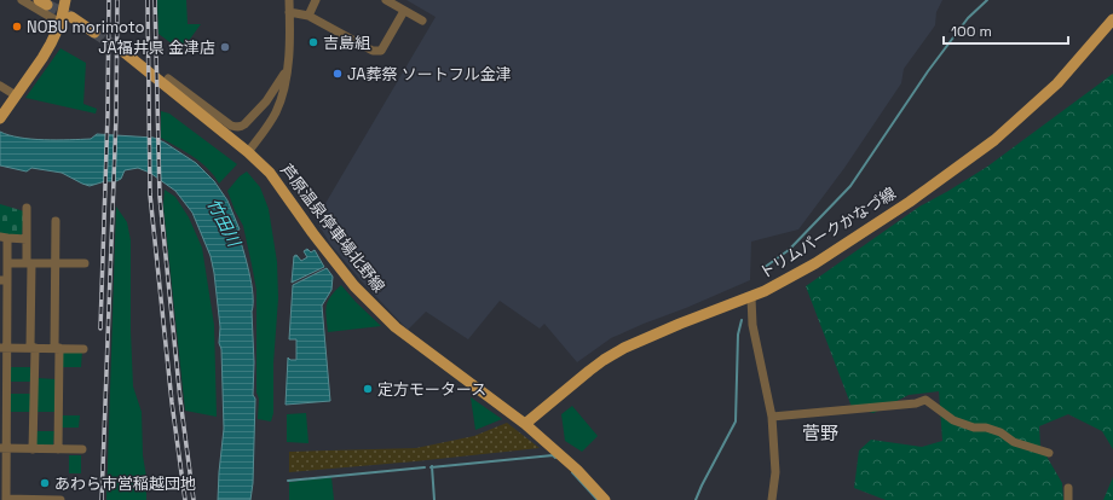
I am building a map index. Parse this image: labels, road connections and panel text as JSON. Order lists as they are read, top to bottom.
{
  "streets": {
    "main road": ["芦原温泉停車場北野線", "トリムパークかなづ線"]
  },
  "crossings": [
    ["芦原温泉停車場北野線", "トリムパークかなづ線"]
  ],
  "districts": ["菅野"],
  "water": ["竹田川"],
  "places": [
    "NOBU morimoto",
    "吉島組",
    "JA福井県 金津店",
    "JA葬祭 ソートフル金津",
    "定方モータース",
    "あわら市営稲越団地"
  ],
  "scale_bar": "100 m"
}
